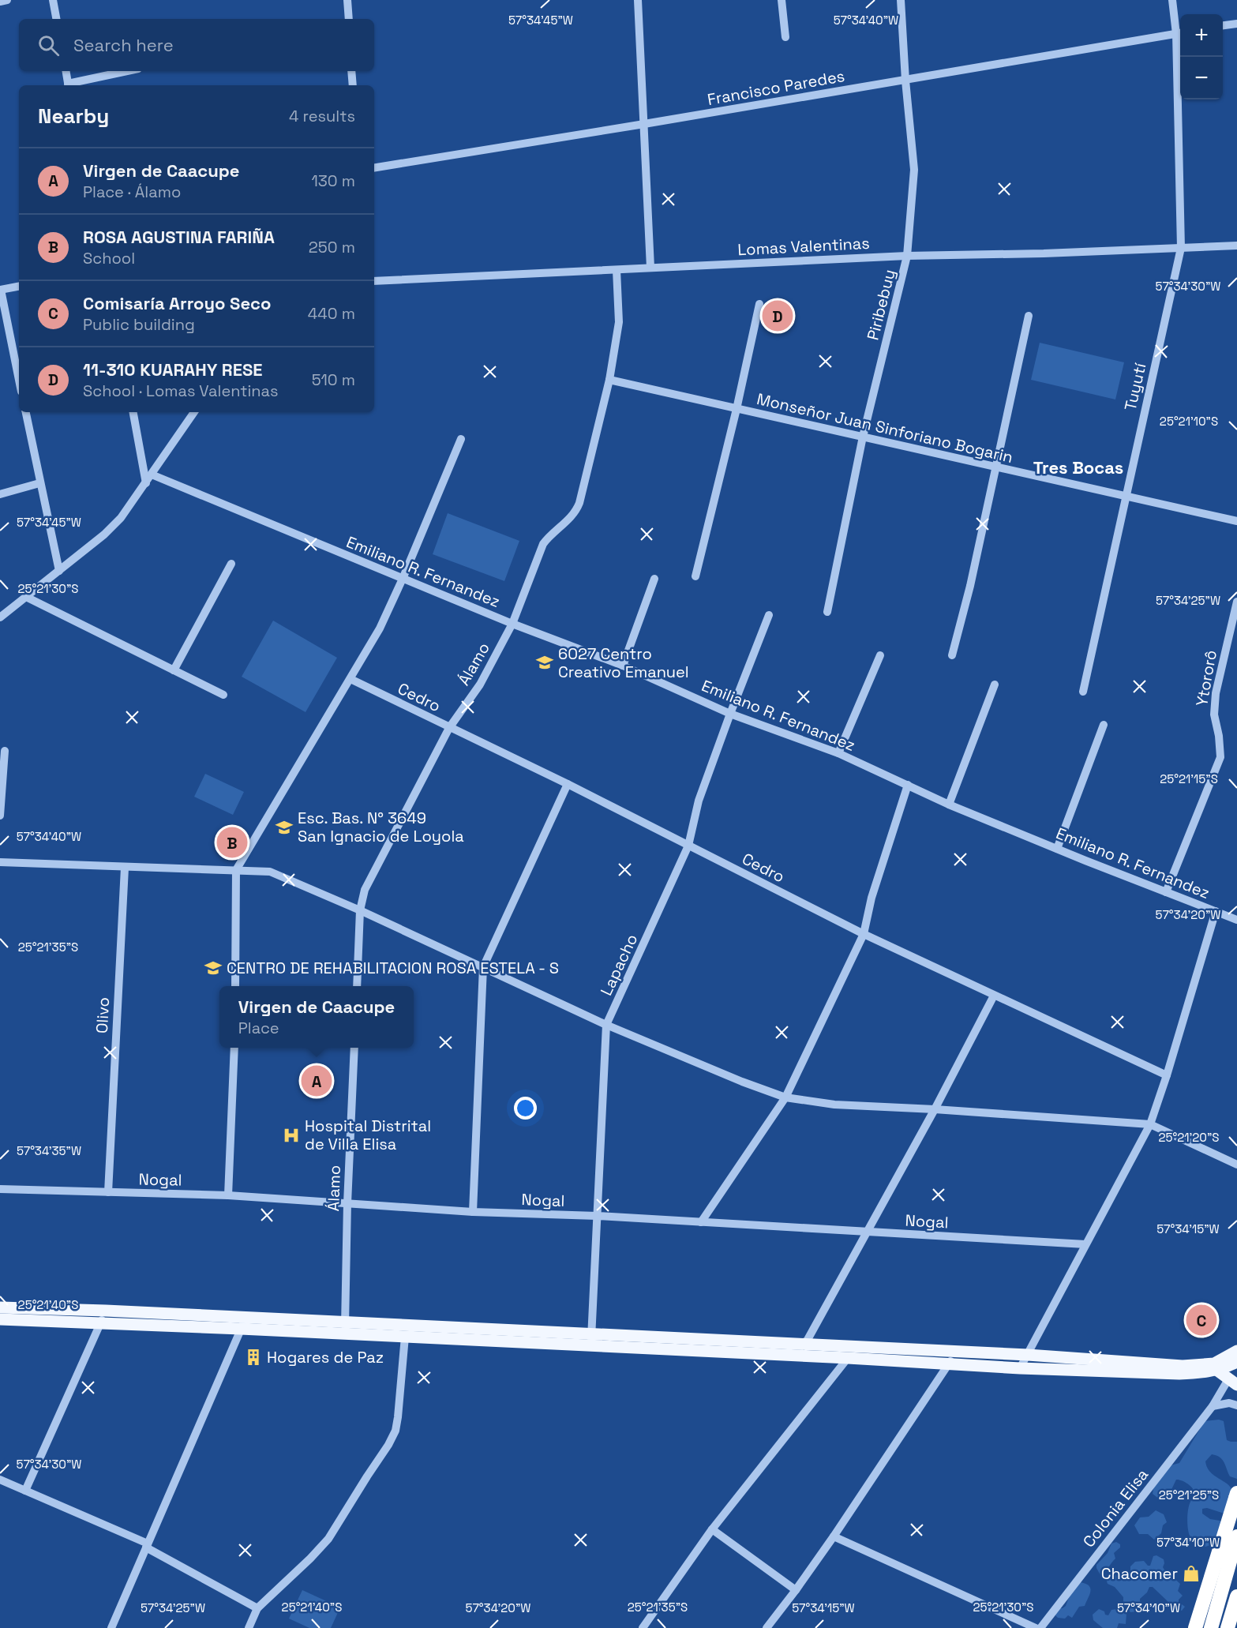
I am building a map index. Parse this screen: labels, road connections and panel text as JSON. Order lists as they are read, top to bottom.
{
  "streets": {
    "street": [
      "Francisco Paredes",
      "Lomas Valentinas",
      "Piribebuy",
      "Tuyutí",
      "Monseñor Juan Sinforiano Bogarin",
      "Emiliano R. Fernandez",
      "Álamo",
      "Ytororô",
      "Cedro",
      "Lapacho",
      "Olivo",
      "Nogal",
      "Colonia Elisa"
    ]
  },
  "crossings": [
    ["Francisco Paredes", "Piribebuy"],
    ["Francisco Paredes", "Tuyutí"],
    ["Lomas Valentinas", "Piribebuy"],
    ["Lomas Valentinas", "Tuyutí"],
    ["Lomas Valentinas", "Álamo"],
    ["Piribebuy", "Monseñor Juan Sinforiano Bogarin"],
    ["Tuyutí", "Monseñor Juan Sinforiano Bogarin"],
    ["Monseñor Juan Sinforiano Bogarin", "Álamo"],
    ["Emiliano R. Fernandez", "Álamo"],
    ["Emiliano R. Fernandez", "Ytororô"],
    ["Emiliano R. Fernandez", "Lapacho"],
    ["Álamo", "Cedro"],
    ["Álamo", "Nogal"],
    ["Cedro", "Lapacho"],
    ["Lapacho", "Nogal"],
    ["Olivo", "Nogal"]
  ],
  "districts": ["Tres Bocas"],
  "places": {
    "school or university": ["6027 Centro Creativo Emanuel", "Esc. Bas. N° 3649 San Ignacio de Loyola", "CENTRO DE REHABILITACION ROSA ESTELA - S"],
    "hospital": ["Hospital Distrital de Villa Elisa"],
    "building": ["Hogares de Paz"],
    "shop": ["Chacomer"]
  },
  "page": {
    "map_buttons": ["+", "−"],
    "search": "Search here",
    "heading": ["Nearby", "4 results"],
    "list": [
      {
        "mark": "A",
        "name": "Virgen de Caacupe",
        "note": "Place · Álamo",
        "value": "130 m"
      },
      {
        "mark": "B",
        "name": "ROSA AGUSTINA FARIÑA",
        "note": "School",
        "value": "250 m"
      },
      {
        "mark": "C",
        "name": "Comisaría Arroyo Seco",
        "note": "Public building",
        "value": "440 m"
      },
      {
        "mark": "D",
        "name": "11-310 KUARAHY RESE",
        "note": "School · Lomas Valentinas",
        "value": "510 m"
      }
    ],
    "pins": [
      "D",
      "B",
      "A",
      "C"
    ],
    "popup": ["Virgen de Caacupe", "Place"]
  },
  "coordinates": [
    "57°34'45\"W",
    "57°34'40\"W",
    "57°34'30\"W",
    "25°21'10\"S",
    "25°21'30\"S",
    "57°34'25\"W",
    "25°21'15\"S",
    "57°34'20\"W",
    "25°21'35\"S",
    "25°21'20\"S",
    "57°34'35\"W",
    "57°34'15\"W",
    "25°21'40\"S",
    "25°21'25\"S",
    "57°34'10\"W"
  ]
}
